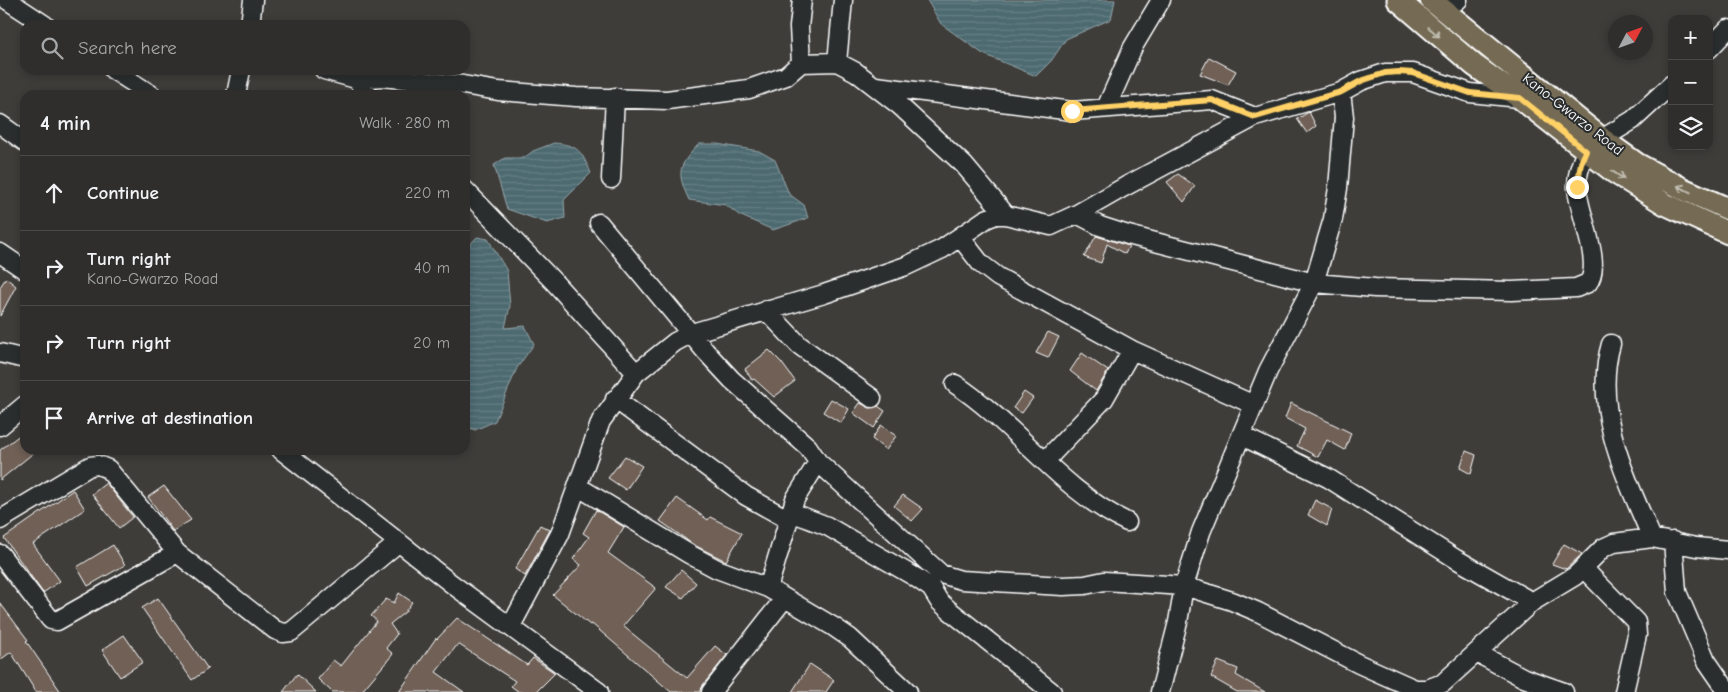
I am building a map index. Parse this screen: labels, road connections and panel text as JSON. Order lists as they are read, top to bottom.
{
  "streets": {
    "main road": ["Kano-Gwarzo Road"]
  },
  "north": "top right",
  "page": {
    "map_buttons": ["+", "−"],
    "search": "Search here",
    "heading": ["4 min", "Walk · 280 m"],
    "list": [
      ["Continue", "220 m"],
      ["Turn right", "Kano-Gwarzo Road", "40 m"],
      ["Turn right", "20 m"],
      "Arrive at destination"
    ]
  }
}
